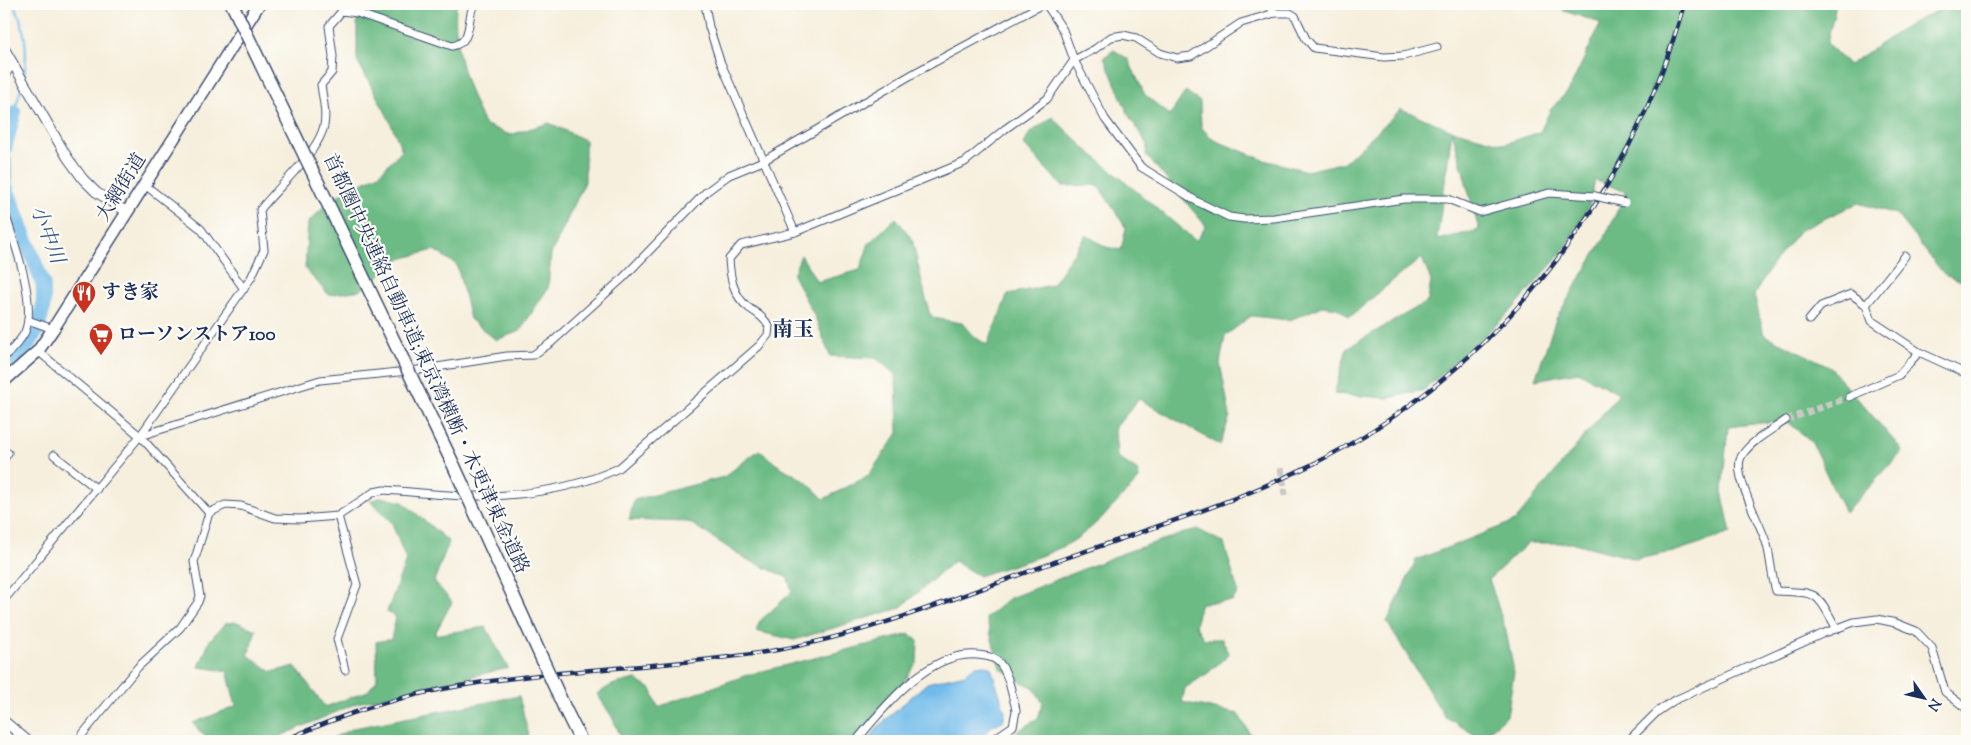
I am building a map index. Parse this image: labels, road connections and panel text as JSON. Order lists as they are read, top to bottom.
{
  "streets": {
    "highway": ["首都圏中央連絡自動車道;東京湾横断・木更津東金道路"],
    "main road": ["大網街道"]
  },
  "districts": ["南玉"],
  "water": ["小中川"],
  "places": {
    "restaurant": ["すき家"],
    "supermarket": ["ローソンストア100"]
  },
  "north": "bottom right"
}
